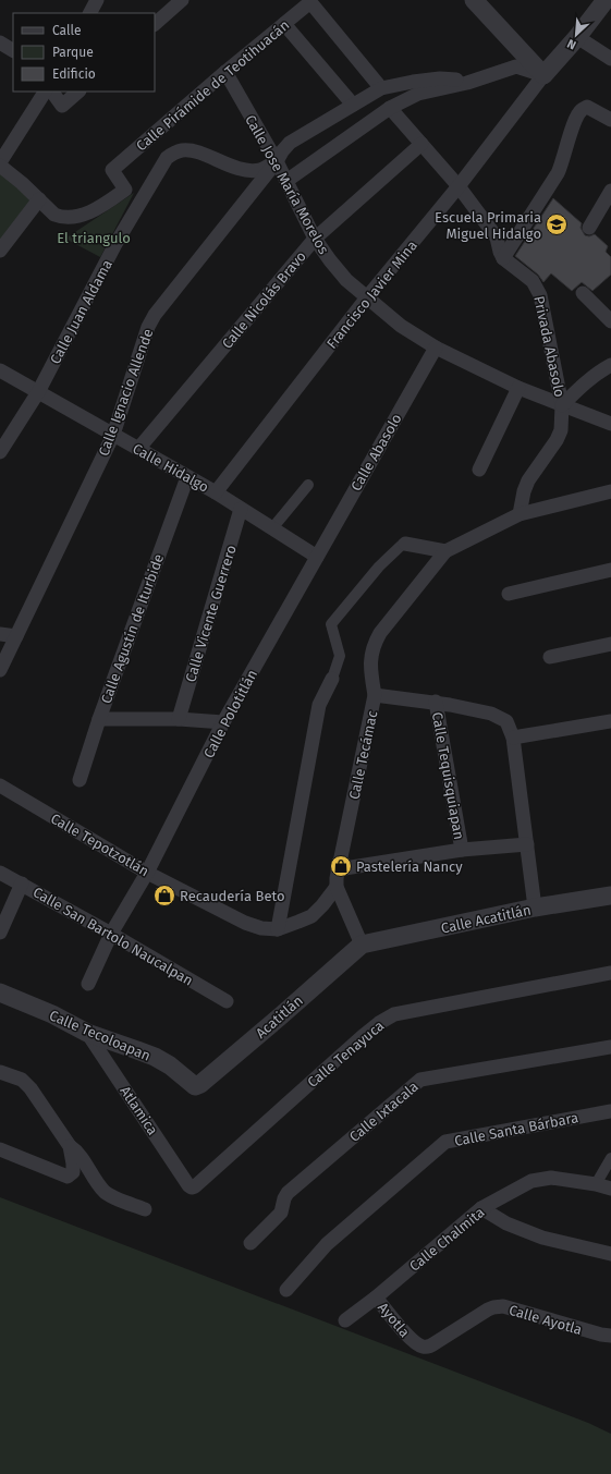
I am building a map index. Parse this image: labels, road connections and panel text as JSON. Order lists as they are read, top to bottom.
{
  "streets": {
    "street": [
      "Calle Pirámide de Teotihuacán",
      "Calle Jose María Morelos",
      "Francisco Javier Mina",
      "Calle Nicolás Bravo",
      "Calle Juan Aldama",
      "Privada Abasolo",
      "Calle Ignacio Allende",
      "Calle Abasolo",
      "Calle Hidalgo",
      "Calle Vicente Guerrero",
      "Calle Agustín de Iturbide",
      "Calle Polotitlán",
      "Calle Tecámac",
      "Calle Tequisquiapan",
      "Calle Tepotzotlán",
      "Calle Acatitlán",
      "Calle San Bartolo Naucalpan",
      "Acatitlán",
      "Calle Tecoloapan",
      "Calle Tenayuca",
      "Atlamica",
      "Calle Ixtacala",
      "Calle Santa Bárbara",
      "Calle Chalmita",
      "Ayotla",
      "Calle Ayotla"
    ]
  },
  "crossings": [
    ["Calle Pirámide de Teotihuacán", "Calle Jose María Morelos"],
    ["Calle Jose María Morelos", "Francisco Javier Mina"],
    ["Calle Jose María Morelos", "Calle Nicolás Bravo"],
    ["Calle Jose María Morelos", "Calle Juan Aldama"],
    ["Calle Jose María Morelos", "Privada Abasolo"],
    ["Calle Jose María Morelos", "Calle Ignacio Allende"],
    ["Calle Jose María Morelos", "Calle Abasolo"],
    ["Francisco Javier Mina", "Calle Hidalgo"],
    ["Calle Nicolás Bravo", "Calle Hidalgo"],
    ["Calle Juan Aldama", "Calle Ignacio Allende"],
    ["Calle Juan Aldama", "Calle Hidalgo"],
    ["Calle Ignacio Allende", "Calle Hidalgo"],
    ["Calle Abasolo", "Calle Hidalgo"],
    ["Calle Abasolo", "Calle Polotitlán"],
    ["Calle Hidalgo", "Calle Vicente Guerrero"],
    ["Calle Hidalgo", "Calle Agustín de Iturbide"],
    ["Calle Hidalgo", "Calle Polotitlán"],
    ["Calle Polotitlán", "Calle Tepotzotlán"],
    ["Calle Polotitlán", "Calle San Bartolo Naucalpan"],
    ["Calle Tecámac", "Calle Tequisquiapan"],
    ["Calle Tecámac", "Calle Tepotzotlán"],
    ["Calle Tecámac", "Calle Acatitlán"],
    ["Calle Acatitlán", "Acatitlán"],
    ["Acatitlán", "Calle Tecoloapan"],
    ["Calle Tecoloapan", "Atlamica"],
    ["Calle Tenayuca", "Atlamica"],
    ["Calle Chalmita", "Ayotla"],
    ["Ayotla", "Calle Ayotla"]
  ],
  "parks": ["El triangulo"],
  "places": {
    "school or university": ["Escuela Primaria Miguel Hidalgo"],
    "shop": ["Pastelería Nancy", "Recaudería Beto"]
  },
  "legend": ["Calle", "Parque", "Edificio"],
  "north": "bottom left"
}
